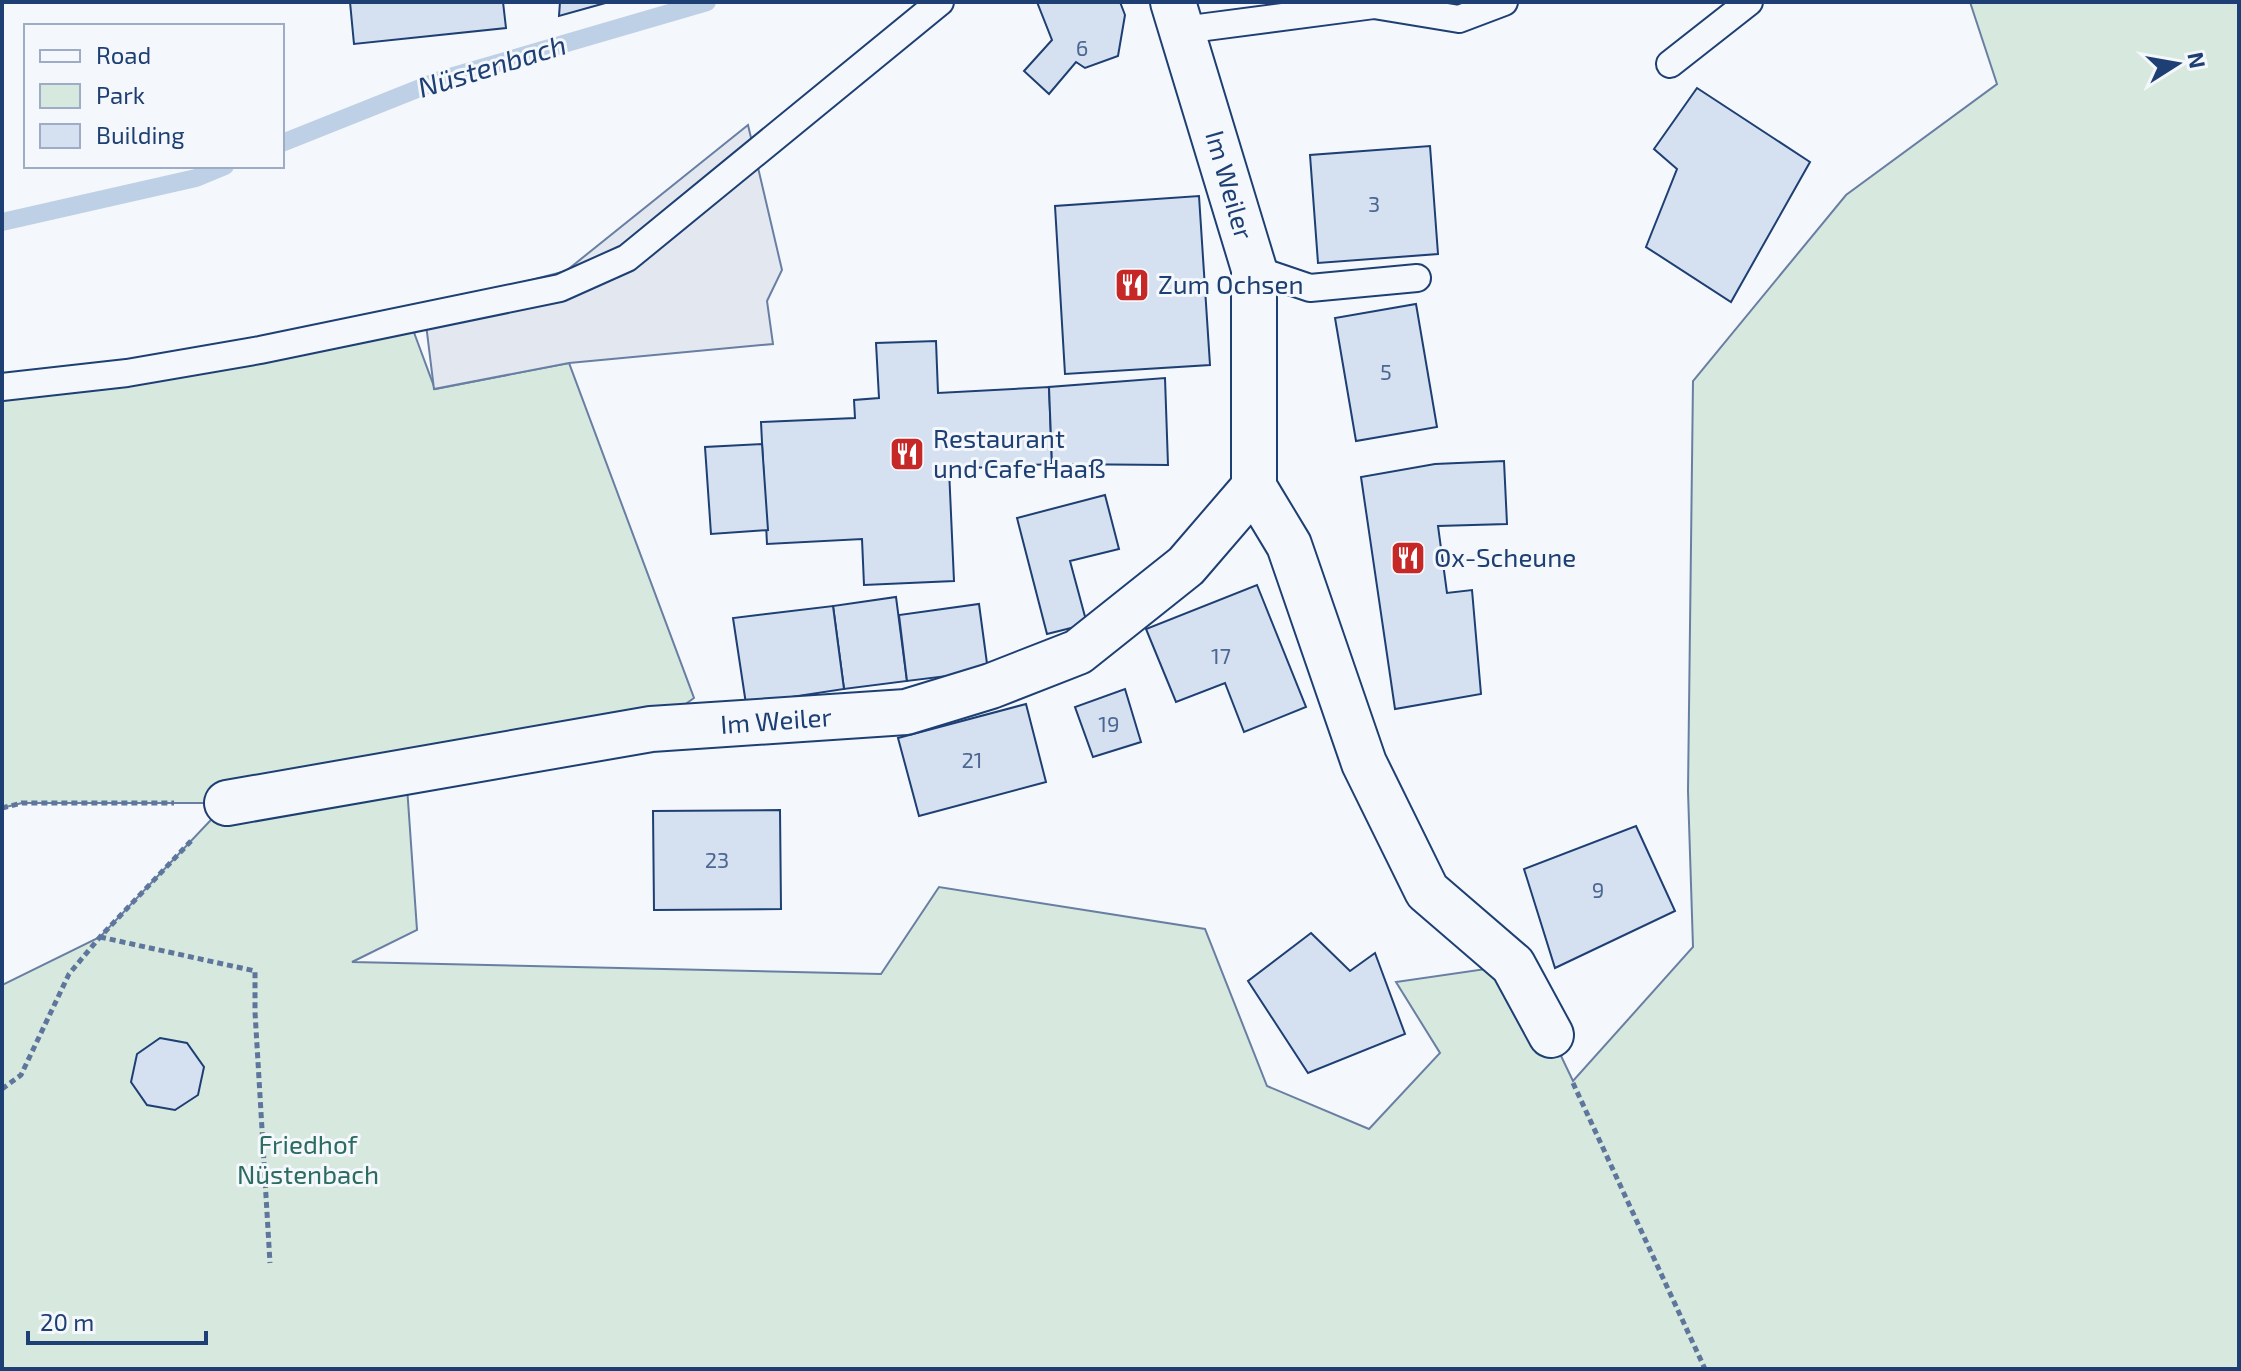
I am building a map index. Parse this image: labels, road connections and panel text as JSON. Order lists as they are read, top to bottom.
{
  "streets": {
    "street": ["Im Weiler"]
  },
  "water": ["Nüstenbach"],
  "parks": ["Friedhof Nüstenbach"],
  "places": {
    "restaurant": ["Zum Ochsen", "Restaurant und Cafe Haaß", "Ox-Scheune"]
  },
  "house_numbers": [
    "6",
    "3",
    "5",
    "17",
    "19",
    "21",
    "23",
    "9"
  ],
  "legend": ["Road", "Park", "Building"],
  "scale_bar": "20 m",
  "north": "right"
}
